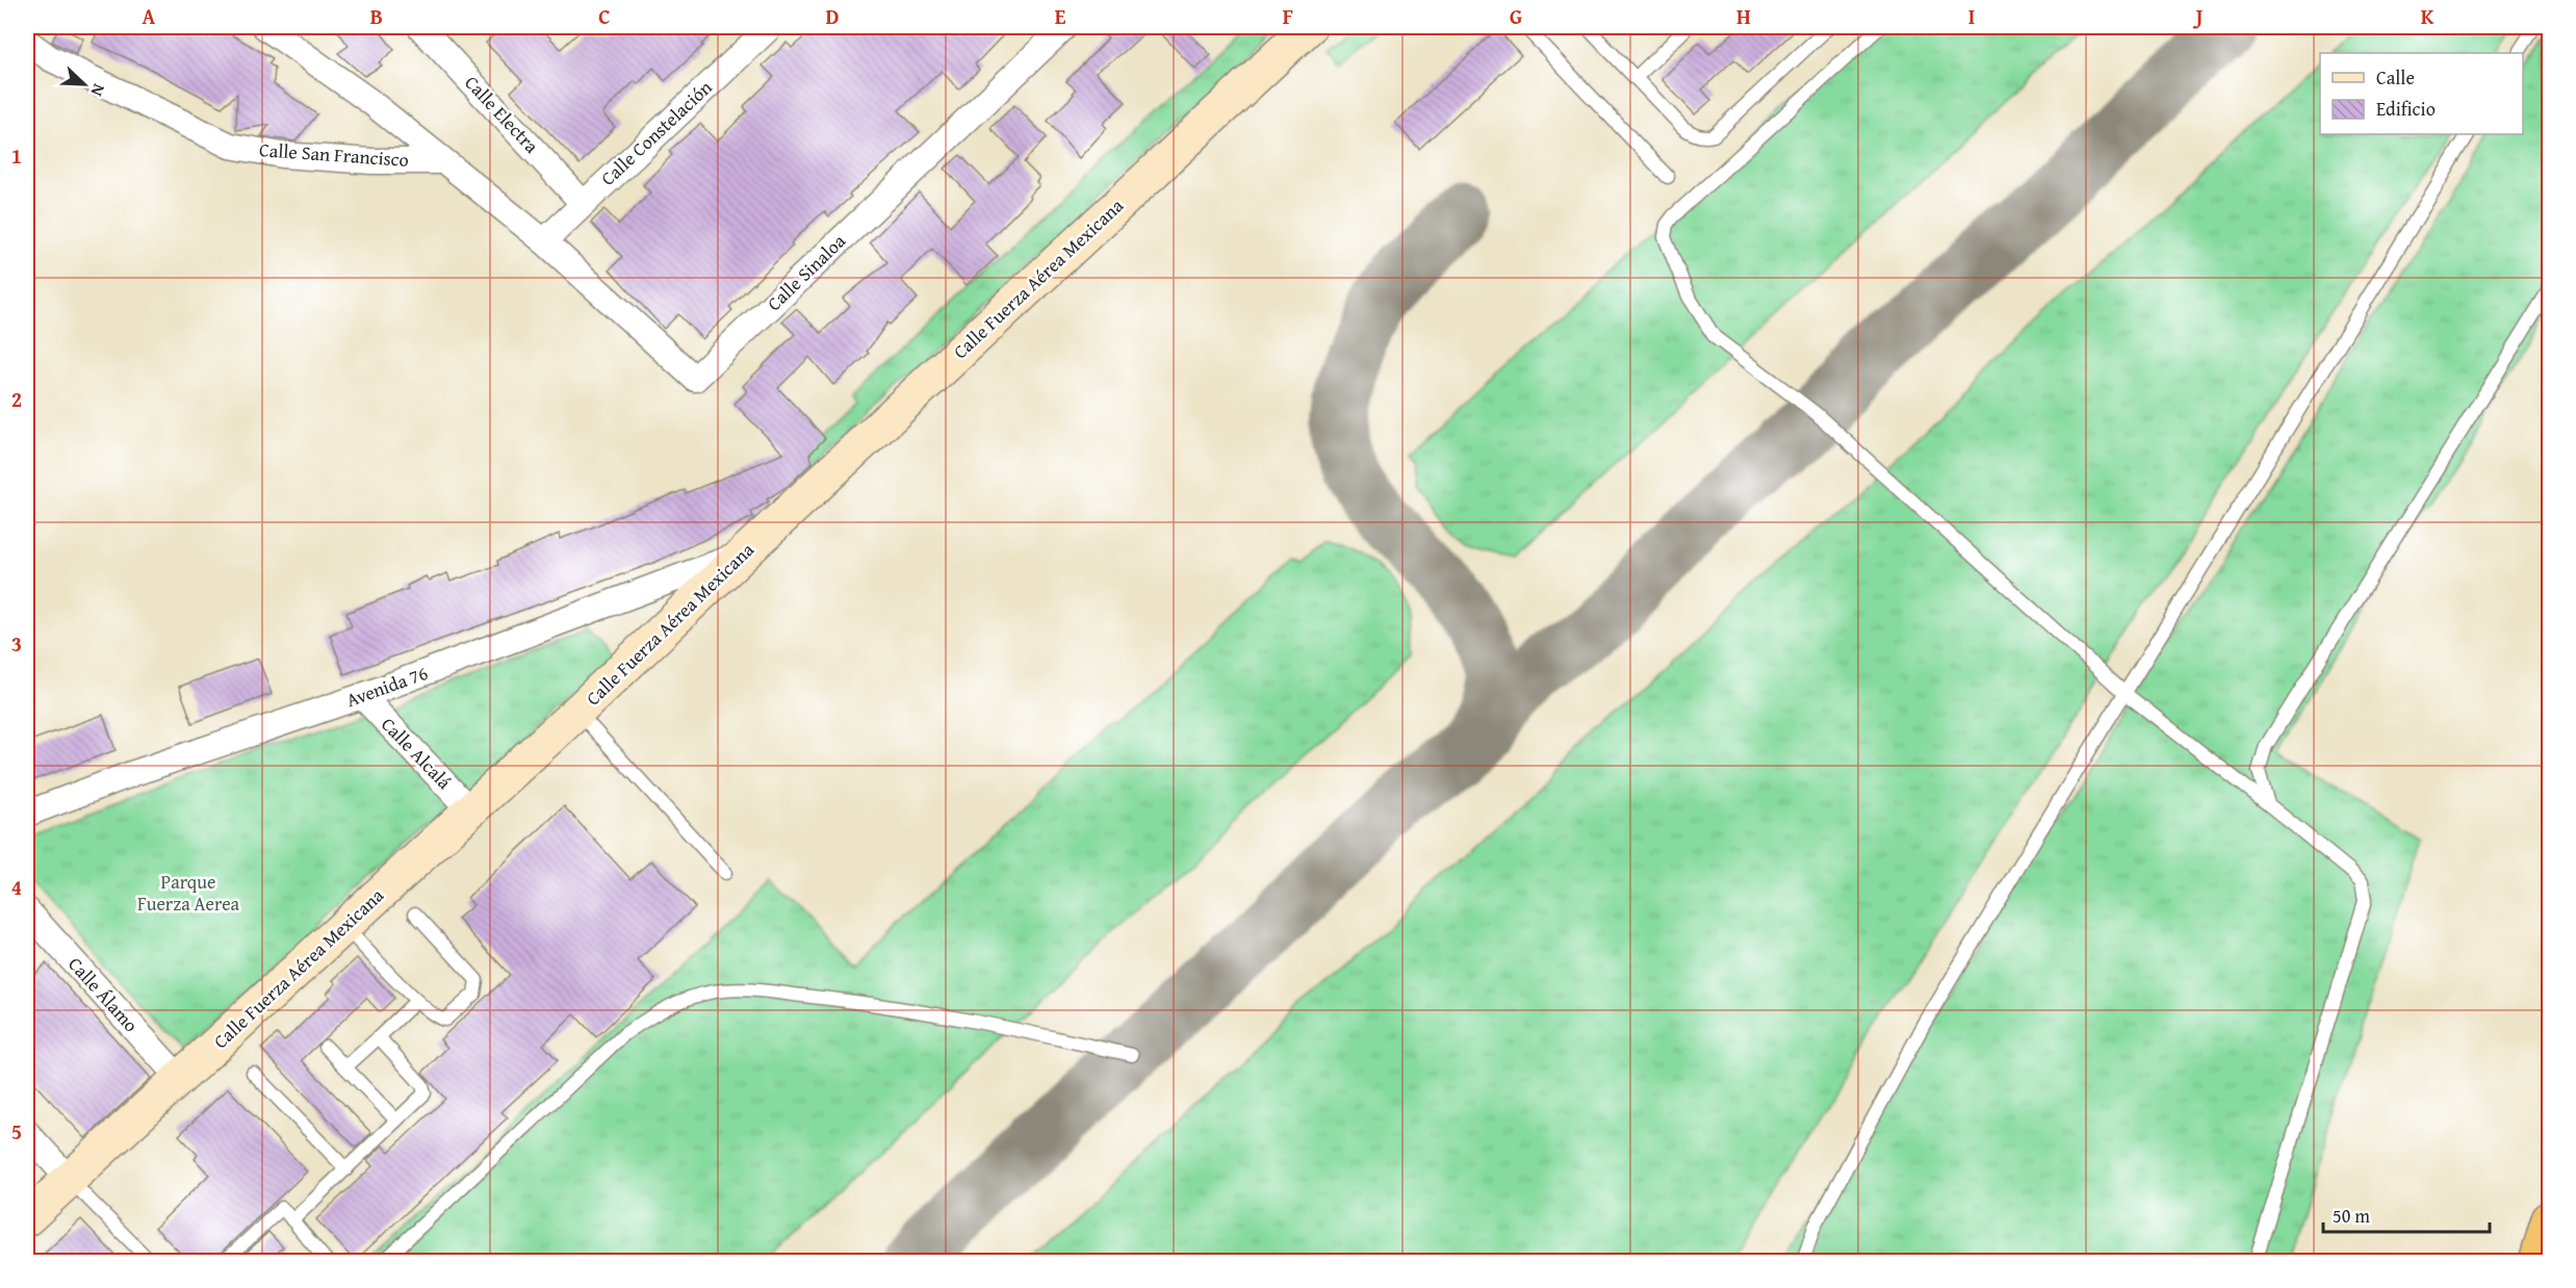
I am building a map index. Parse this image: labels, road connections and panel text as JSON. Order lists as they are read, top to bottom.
{
  "streets": {
    "main road": ["Calle Fuerza Aérea Mexicana"],
    "street": [
      "Calle Electra",
      "Calle Constelación",
      "Calle San Francisco",
      "Calle Sinaloa",
      "Avenida 76",
      "Calle Alcalá",
      "Calle Álamo"
    ]
  },
  "crossings": [
    ["Calle Electra", "Calle Constelación"],
    ["Calle Constelación", "Calle Sinaloa"],
    ["Calle Fuerza Aérea Mexicana", "Avenida 76"],
    ["Calle Fuerza Aérea Mexicana", "Calle Alcalá"],
    ["Calle Fuerza Aérea Mexicana", "Calle Álamo"],
    ["Avenida 76", "Calle Alcalá"]
  ],
  "parks": ["Parque Fuerza Aerea"],
  "legend": ["Calle", "Edificio"],
  "scale_bar": "50 m",
  "north": "bottom right",
  "grid": {
    "columns": [
      "A",
      "B",
      "C",
      "D",
      "E",
      "F",
      "G",
      "H",
      "I",
      "J",
      "K"
    ],
    "rows": [
      "1",
      "2",
      "3",
      "4",
      "5"
    ]
  }
}
